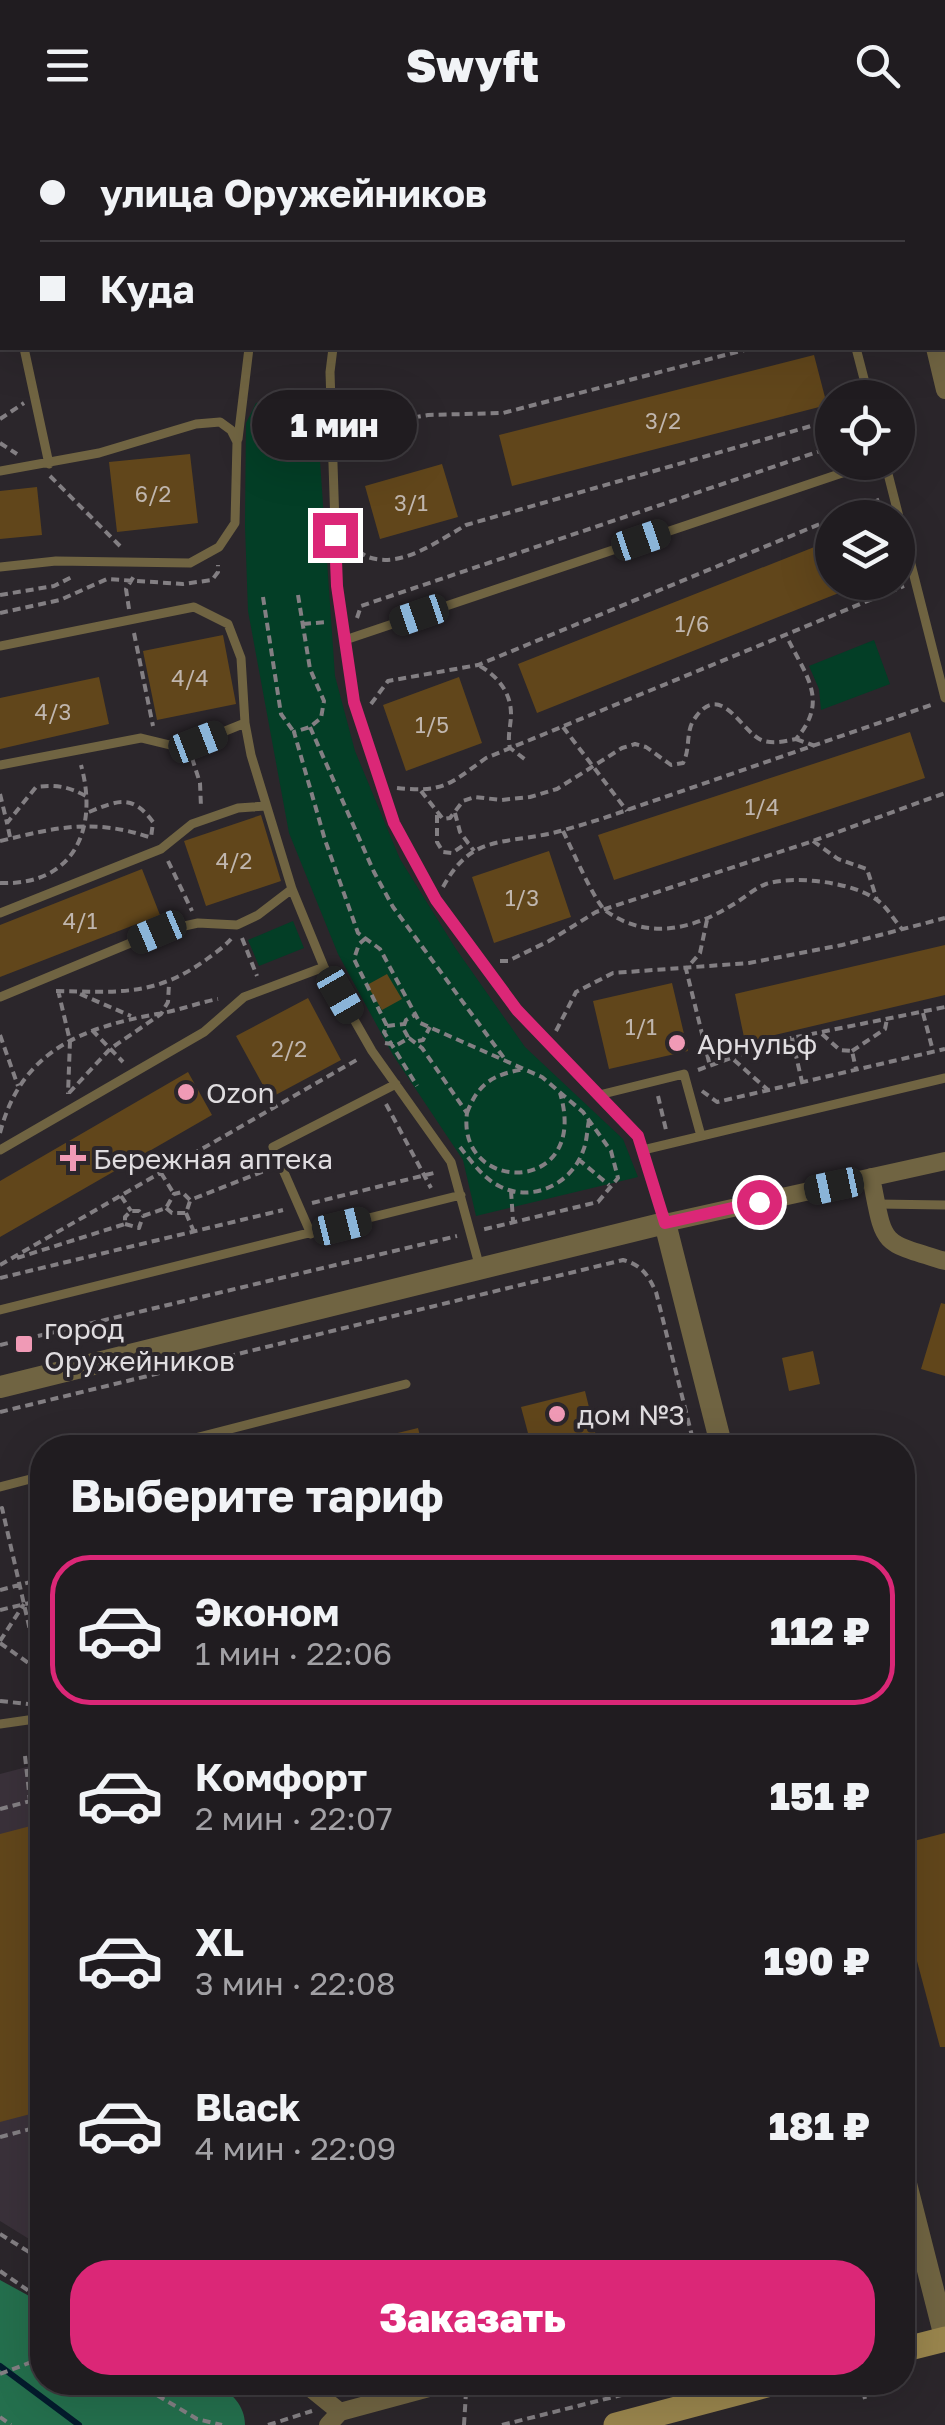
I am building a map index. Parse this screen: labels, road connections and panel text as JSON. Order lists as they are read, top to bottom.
{
  "places": {
    "other": ["Арнульф", "Ozon", "дом №3"],
    "health": ["Бережная аптека"],
    "transit": ["город Оружейников"]
  },
  "house_numbers": [
    "3/2",
    "6/2",
    "3/1",
    "1/6",
    "4/4",
    "4/3",
    "1/5",
    "1/4",
    "4/2",
    "1/3",
    "4/1",
    "1/1",
    "2/2"
  ],
  "page": {
    "header": "Swyft",
    "banner": ["улица Оружейников", "Куда"],
    "bubble": "1 мин",
    "heading": "Выберите тариф",
    "list": [
      {
        "name": "Эконом",
        "note": "1 мин · 22:06",
        "value": "112 ₽"
      },
      {
        "name": "Комфорт",
        "note": "2 мин · 22:07",
        "value": "151 ₽"
      },
      {
        "name": "XL",
        "note": "3 мин · 22:08",
        "value": "190 ₽"
      },
      {
        "name": "Black",
        "note": "4 мин · 22:09",
        "value": "181 ₽"
      }
    ],
    "buttons": "Заказать"
  }
}
